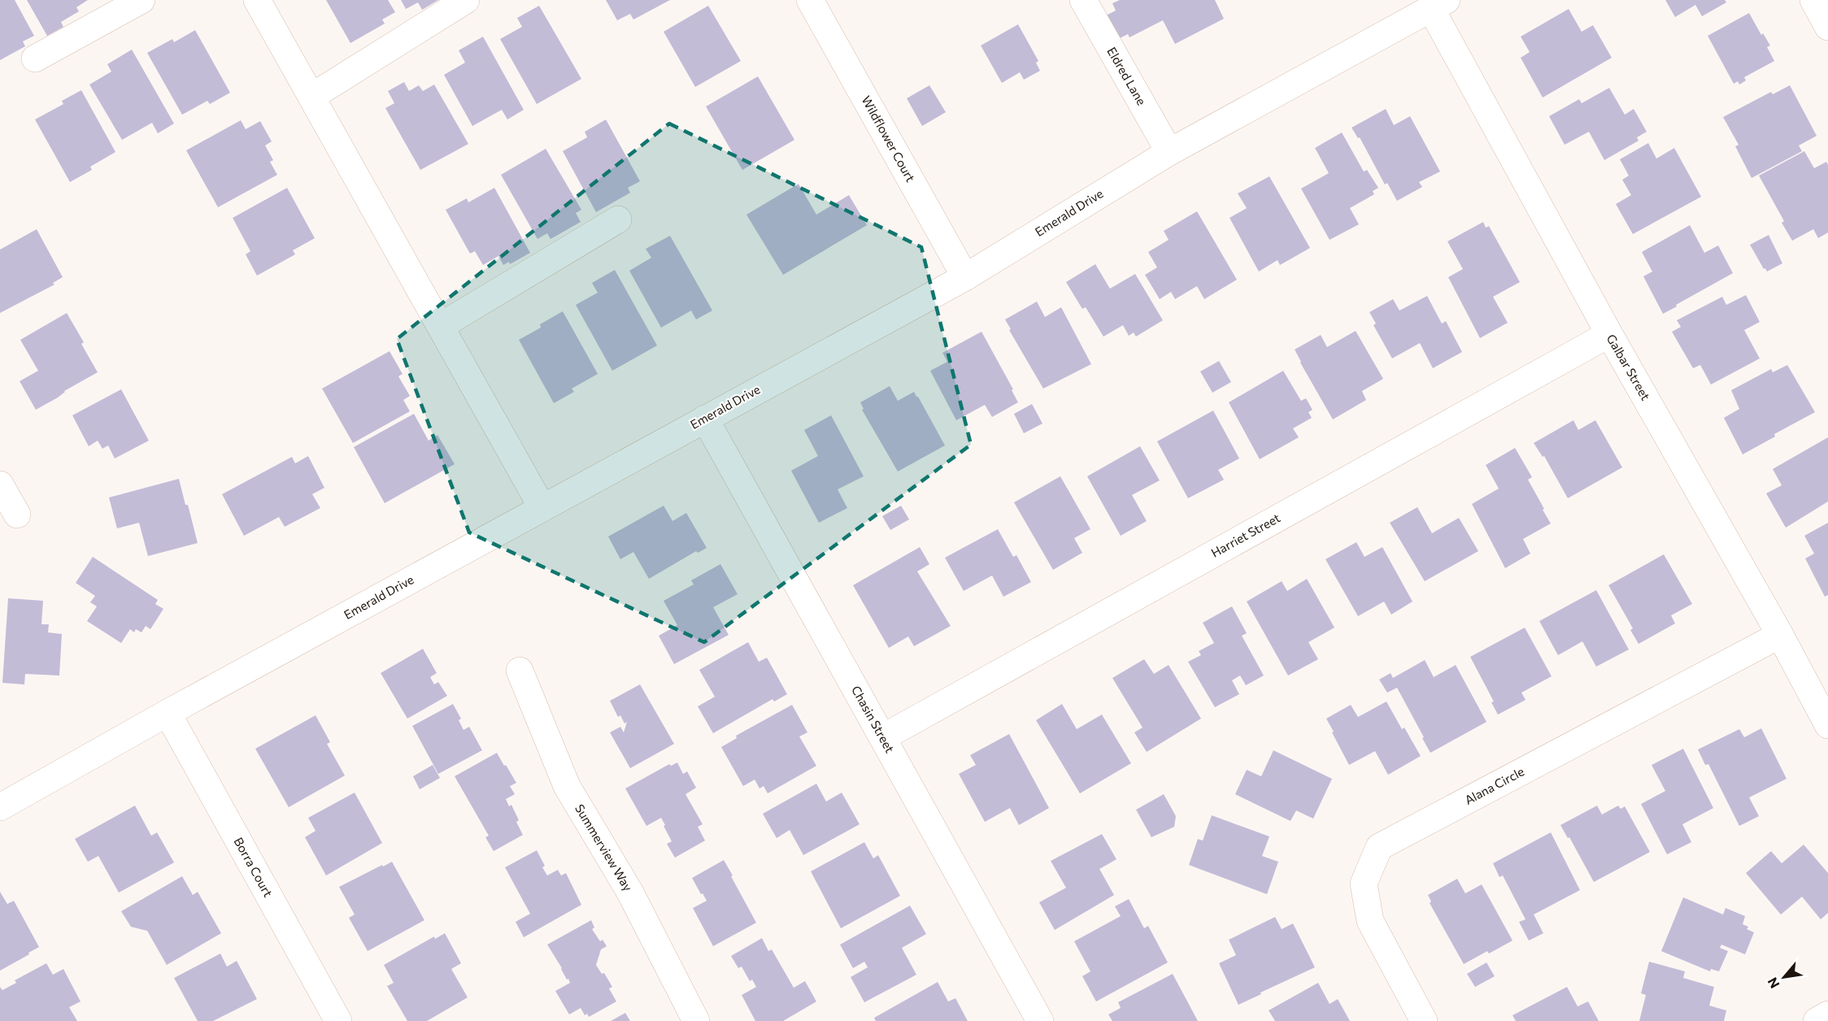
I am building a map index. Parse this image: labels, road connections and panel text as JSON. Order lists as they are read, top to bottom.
{
  "streets": {
    "street": [
      "Eldred Lane",
      "Wildflower Court",
      "Emerald Drive",
      "Galbar Street",
      "Harriet Street",
      "Chasin Street",
      "Alana Circle",
      "Summerview Way",
      "Borra Court"
    ]
  },
  "crossings": [
    ["Eldred Lane", "Emerald Drive"],
    ["Wildflower Court", "Emerald Drive"],
    ["Emerald Drive", "Galbar Street"],
    ["Emerald Drive", "Chasin Street"],
    ["Emerald Drive", "Borra Court"],
    ["Galbar Street", "Harriet Street"],
    ["Galbar Street", "Alana Circle"],
    ["Harriet Street", "Chasin Street"]
  ],
  "north": "bottom left"
}
